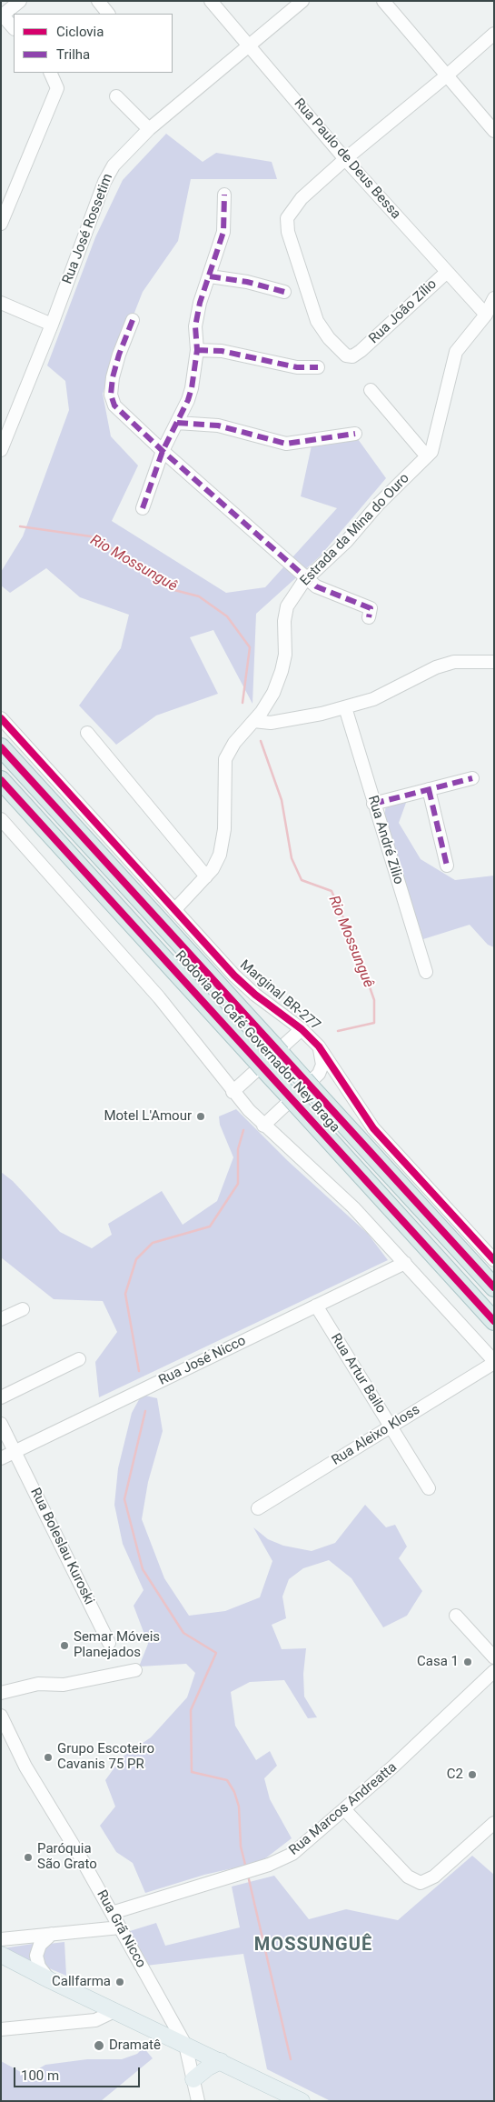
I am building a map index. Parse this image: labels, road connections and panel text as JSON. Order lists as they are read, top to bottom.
{
  "streets": {
    "highway": ["Rodovia do Café Governador Ney Braga"],
    "street": [
      "Rua Paulo de Deus Bessa",
      "Rua José Rossetim",
      "Rua João Zílio",
      "Estrada da Mina do Ouro",
      "Rua André Zilio",
      "Marginal BR-277",
      "Rua José Nicco",
      "Rua Artur Bailo",
      "Rua Aleixo Kloss",
      "Rua Boleslau Kuroski",
      "Rua Marcos Andreatta",
      "Rua Grã Nicco"
    ]
  },
  "crossings": [
    ["Rua Paulo de Deus Bessa", "Rua José Rossetim"],
    ["Rua Paulo de Deus Bessa", "Rua João Zílio"],
    ["Rua Paulo de Deus Bessa", "Estrada da Mina do Ouro"],
    ["Estrada da Mina do Ouro", "Marginal BR-277"],
    ["Rua José Nicco", "Rua Artur Bailo"],
    ["Rua José Nicco", "Rua Boleslau Kuroski"],
    ["Rua Artur Bailo", "Rua Aleixo Kloss"],
    ["Rua Marcos Andreatta", "Rua Grã Nicco"]
  ],
  "districts": ["MOSSUNGUÊ"],
  "water": ["Rio Mossunguê"],
  "places": [
    "Motel L'Amour",
    "Semar Móveis Planejados",
    "Casa 1",
    "Grupo Escoteiro Cavanis 75 PR",
    "C2",
    "Paróquia São Grato",
    "Callfarma",
    "Dramatê"
  ],
  "legend": ["Ciclovia", "Trilha"],
  "scale_bar": "100 m"
}
